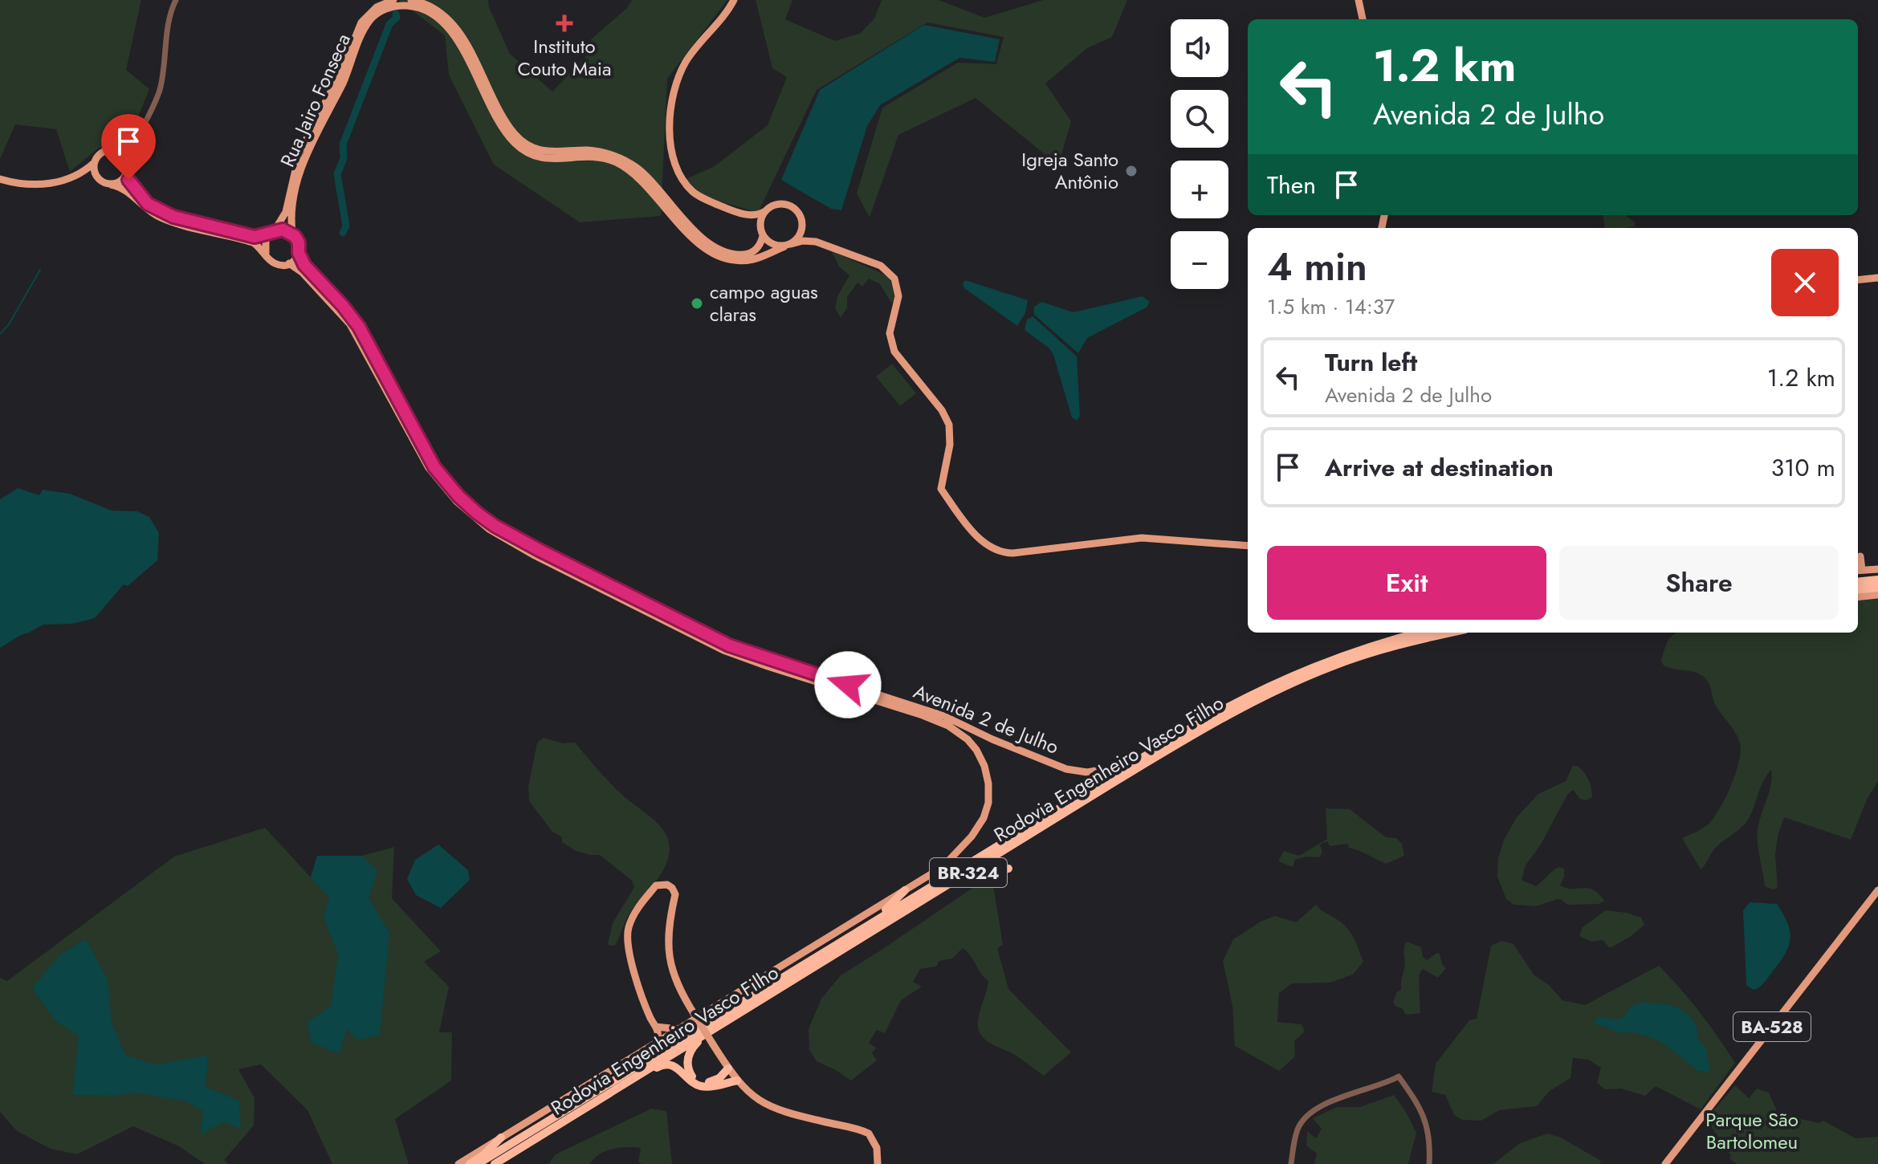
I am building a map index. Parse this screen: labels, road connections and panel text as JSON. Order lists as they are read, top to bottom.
{
  "streets": {
    "highway": ["Rodovia Engenheiro Vasco Filho", "BR-324"],
    "main road": ["Rua Jairo Fonseca", "Avenida 2 de Julho", "BA-528"]
  },
  "crossings": [
    ["Rua Jairo Fonseca", "Avenida 2 de Julho"]
  ],
  "parks": ["Parque São Bartolomeu"],
  "places": {
    "health": ["Instituto Couto Maia"],
    "other": ["Igreja Santo Antônio", "campo aguas claras"]
  },
  "page": {
    "map_buttons": ["+", "−"],
    "turn": ["1.2 km", "Avenida 2 de Julho"],
    "then": "Then",
    "heading": ["4 min", "1.5 km · 14:37"],
    "list": [
      {
        "name": "Turn left",
        "note": "Avenida 2 de Julho",
        "value": "1.2 km"
      },
      {
        "name": "Arrive at destination",
        "value": "310 m"
      }
    ],
    "buttons": ["Exit", "Share"]
  }
}
